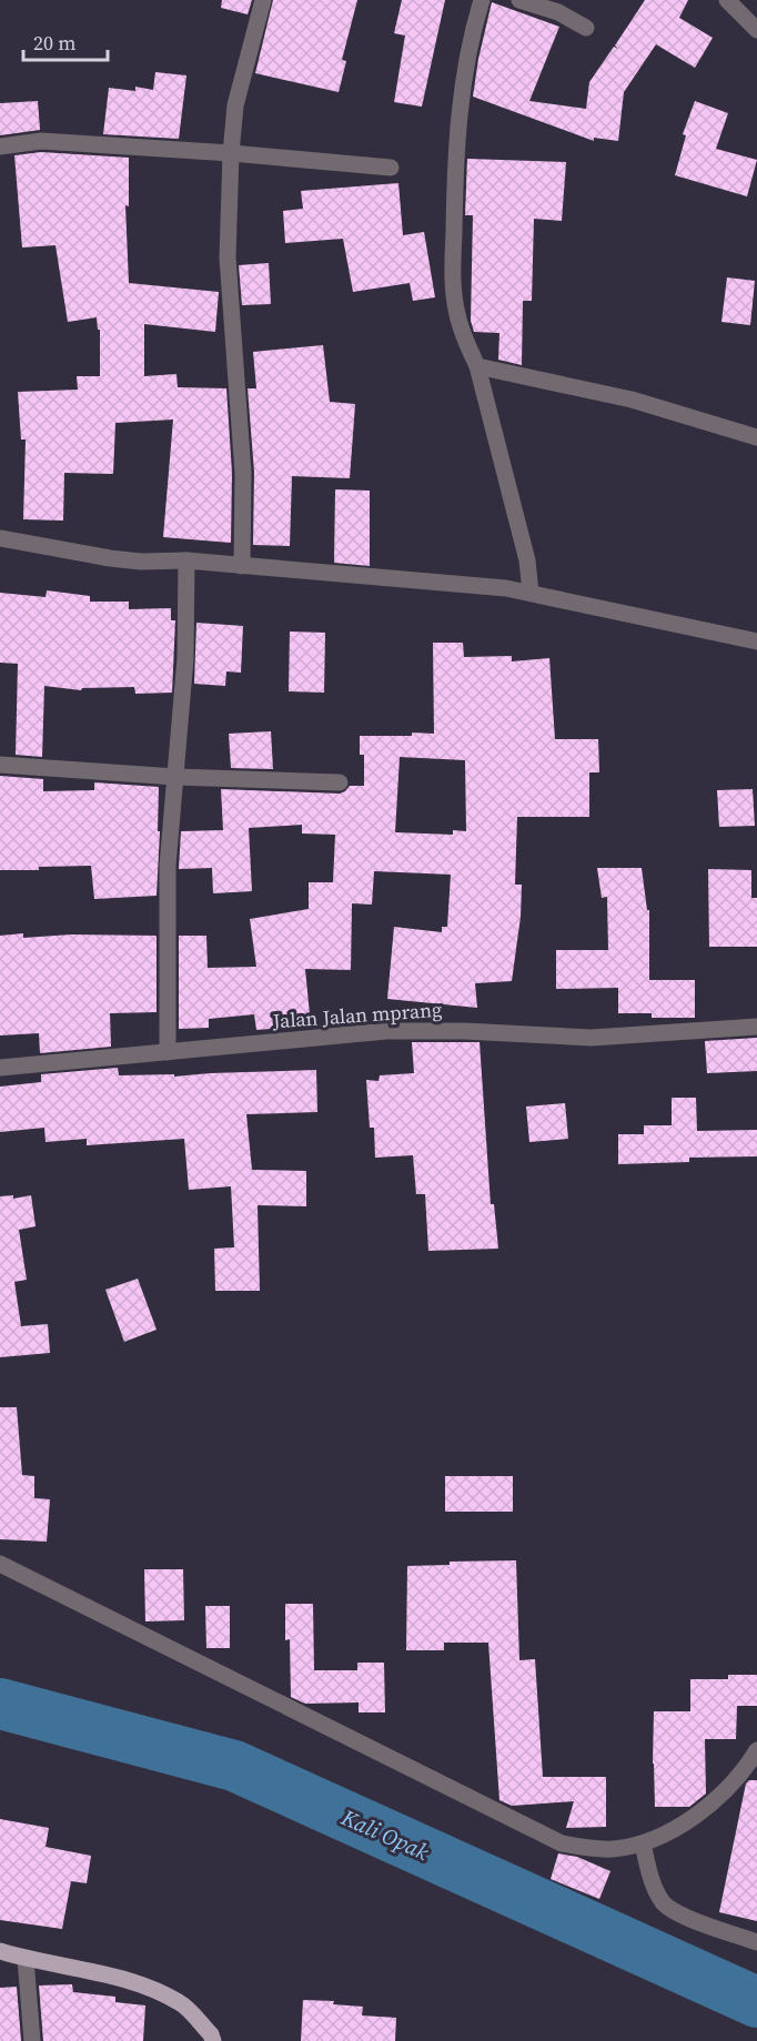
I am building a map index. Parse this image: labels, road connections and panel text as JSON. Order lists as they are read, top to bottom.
{
  "streets": {
    "street": ["Jalan Jalan mprang"]
  },
  "water": ["Kali Opak"],
  "scale_bar": "20 m"
}
